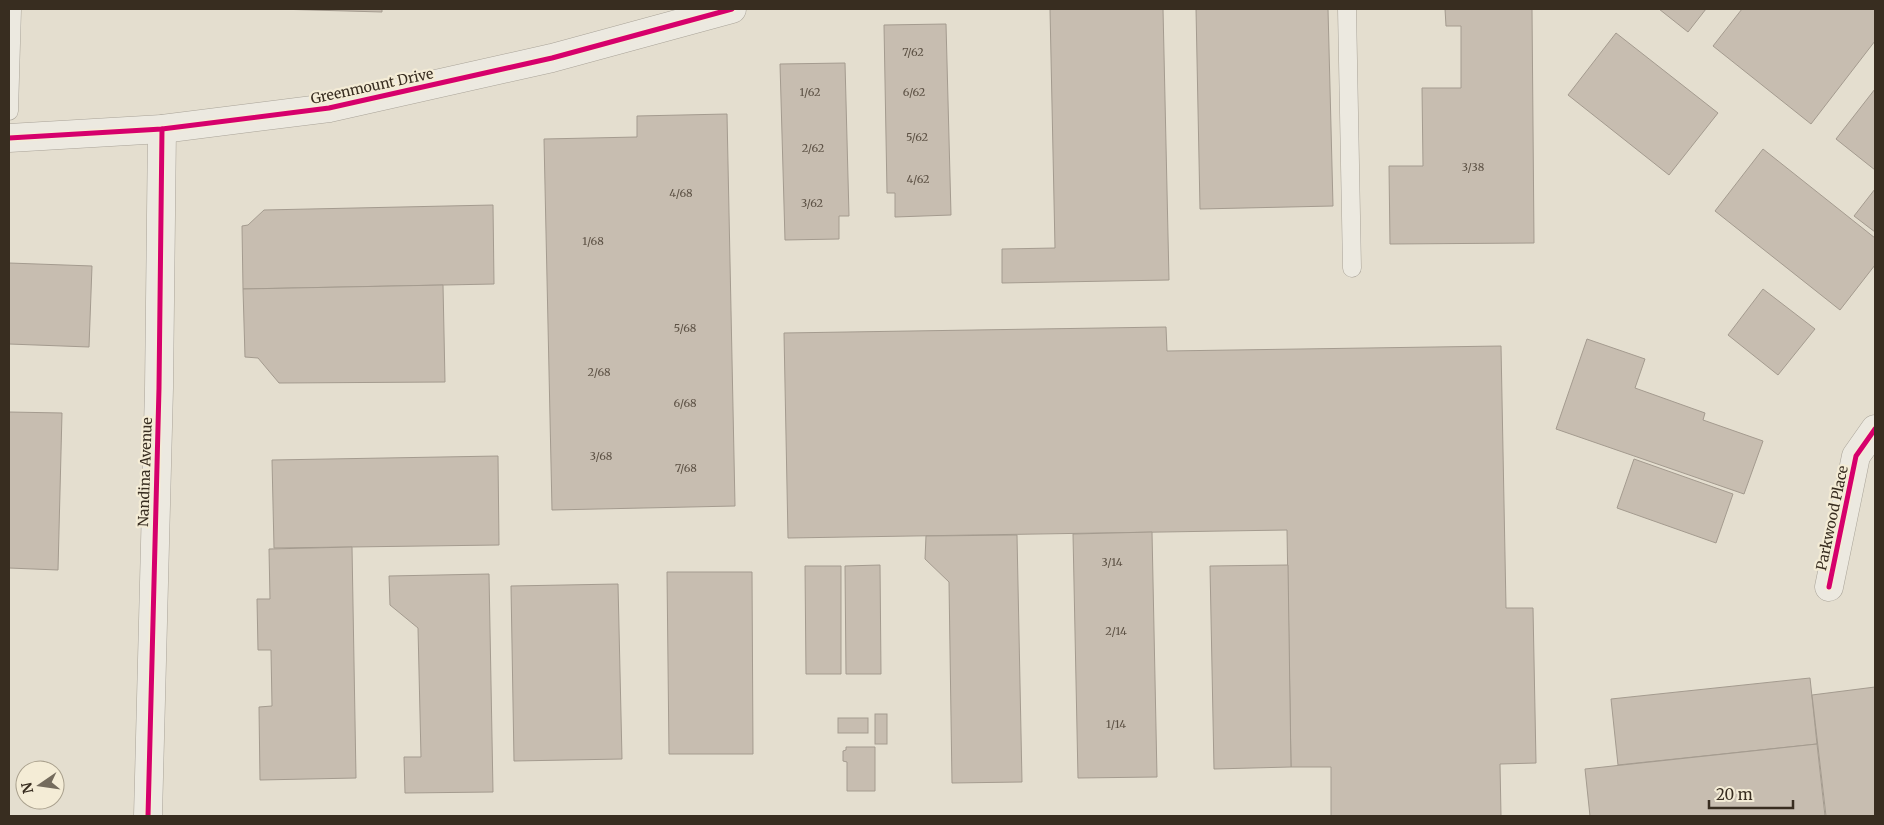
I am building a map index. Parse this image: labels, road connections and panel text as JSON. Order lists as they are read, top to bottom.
{
  "streets": {
    "street": ["Greenmount Drive", "Nandina Avenue", "Parkwood Place"]
  },
  "crossings": [
    ["Greenmount Drive", "Nandina Avenue"]
  ],
  "house_numbers": [
    "7/62",
    "1/62",
    "6/62",
    "5/62",
    "2/62",
    "3/38",
    "4/62",
    "4/68",
    "3/62",
    "1/68",
    "5/68",
    "2/68",
    "6/68",
    "3/68",
    "7/68",
    "3/14",
    "2/14",
    "1/14"
  ],
  "scale_bar": "20 m",
  "north": "left"
}
